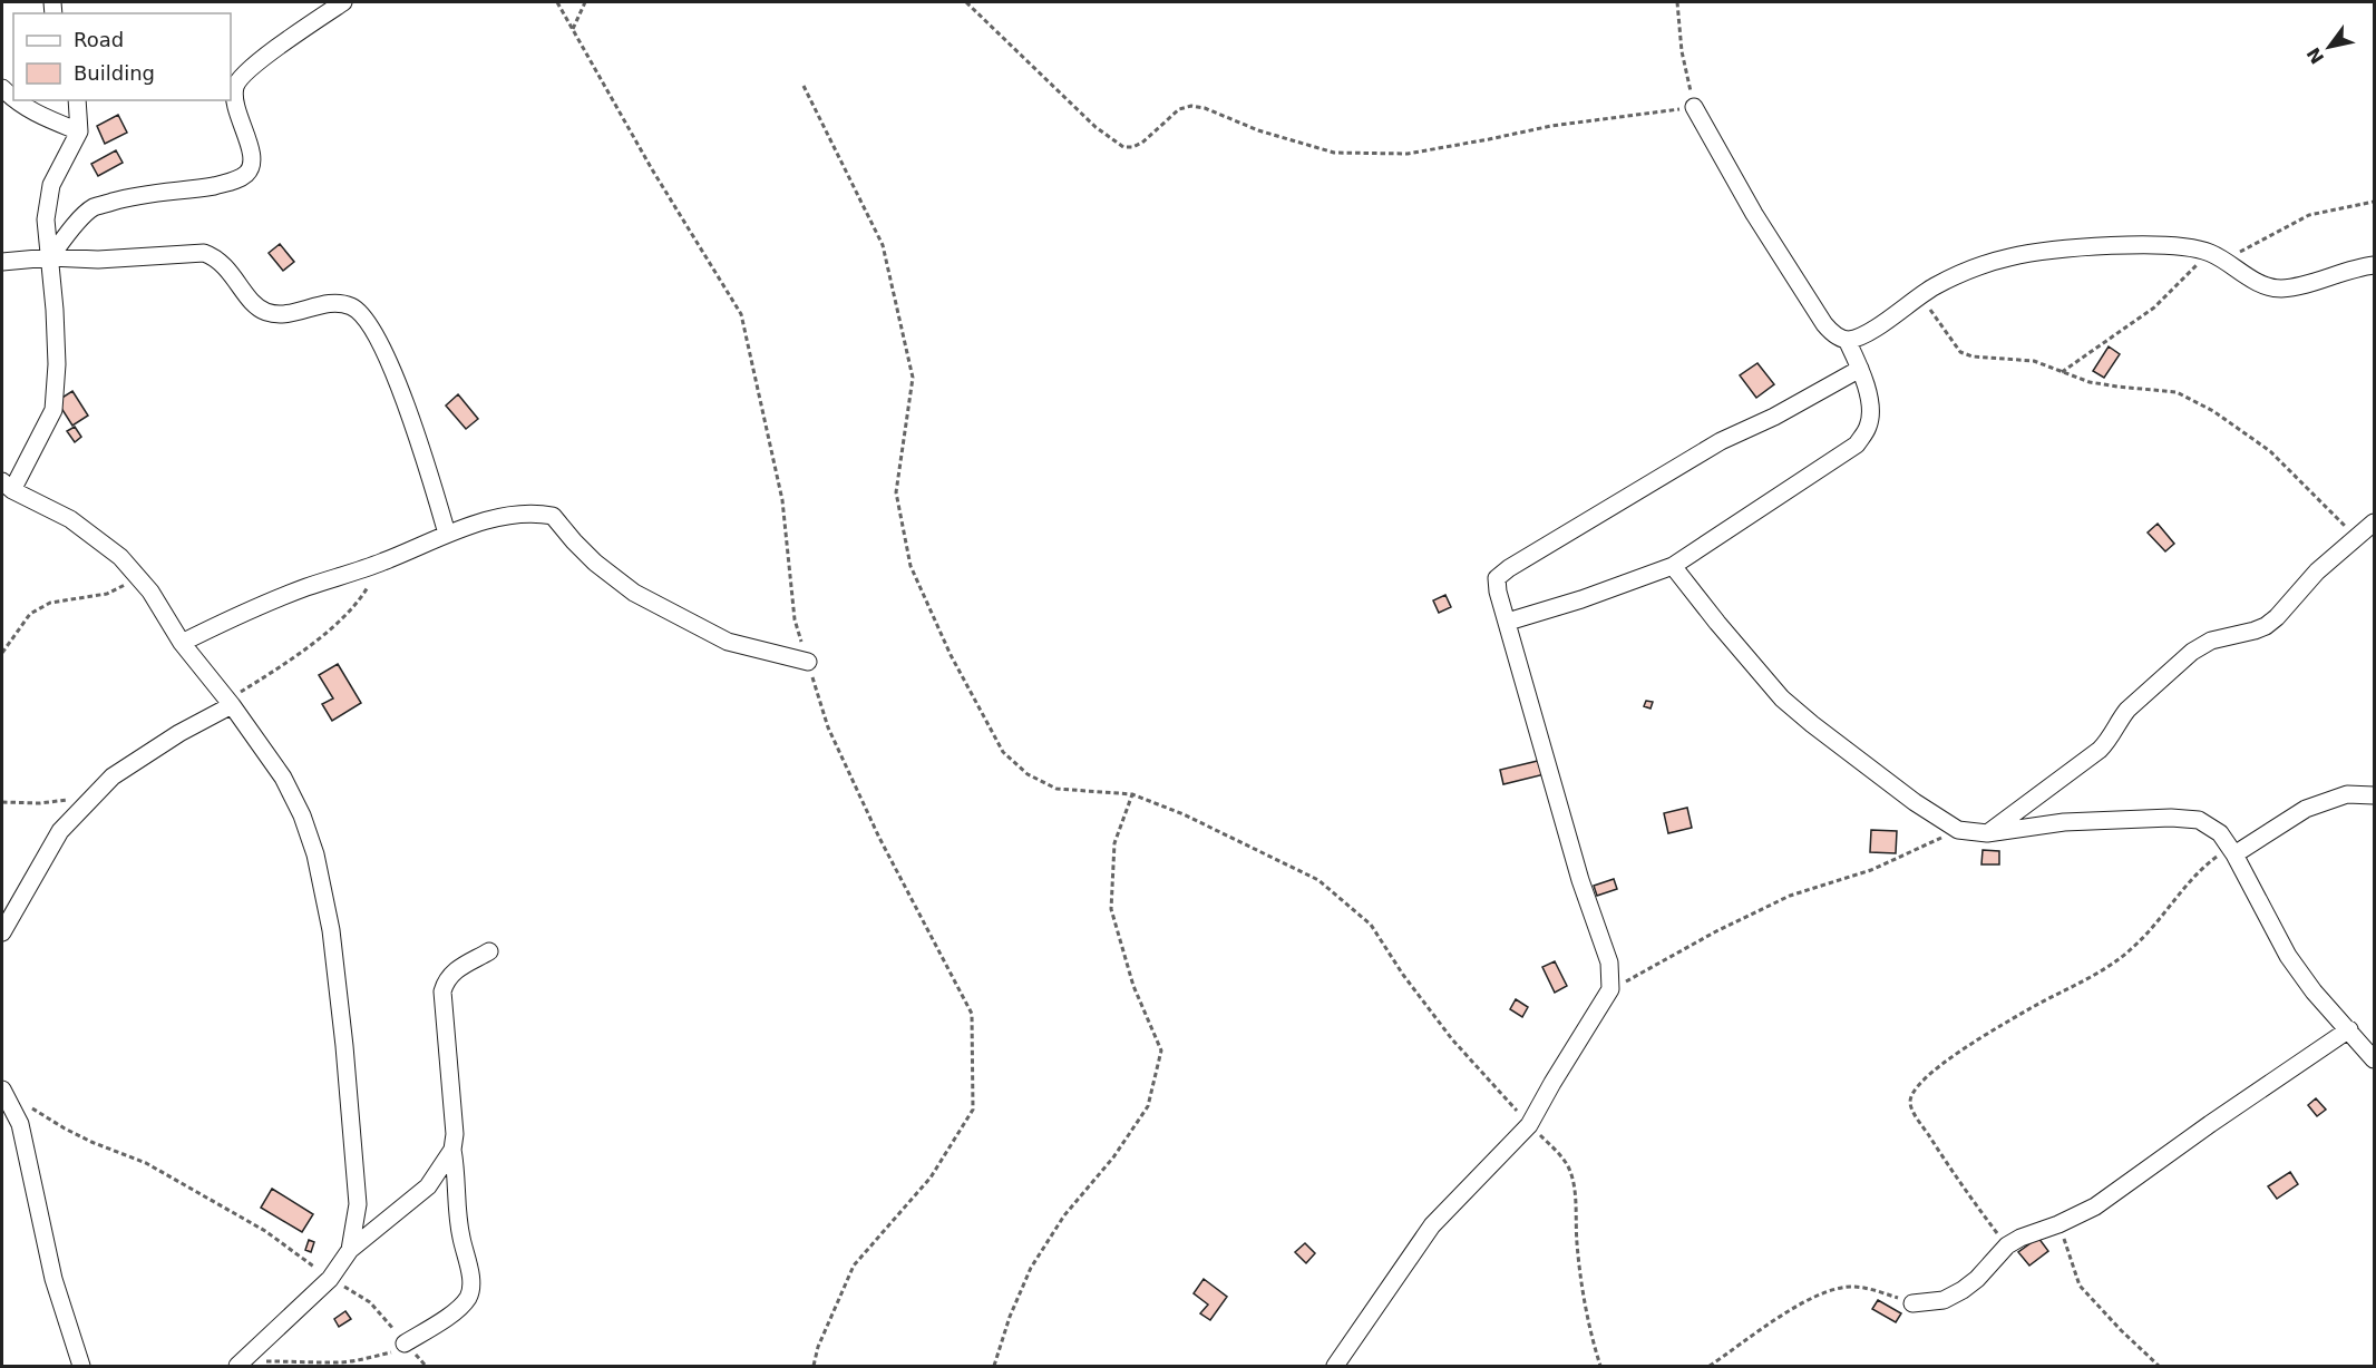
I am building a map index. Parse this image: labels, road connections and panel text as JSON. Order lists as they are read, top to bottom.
{
  "legend": ["Road", "Building"],
  "north": "bottom left"
}
